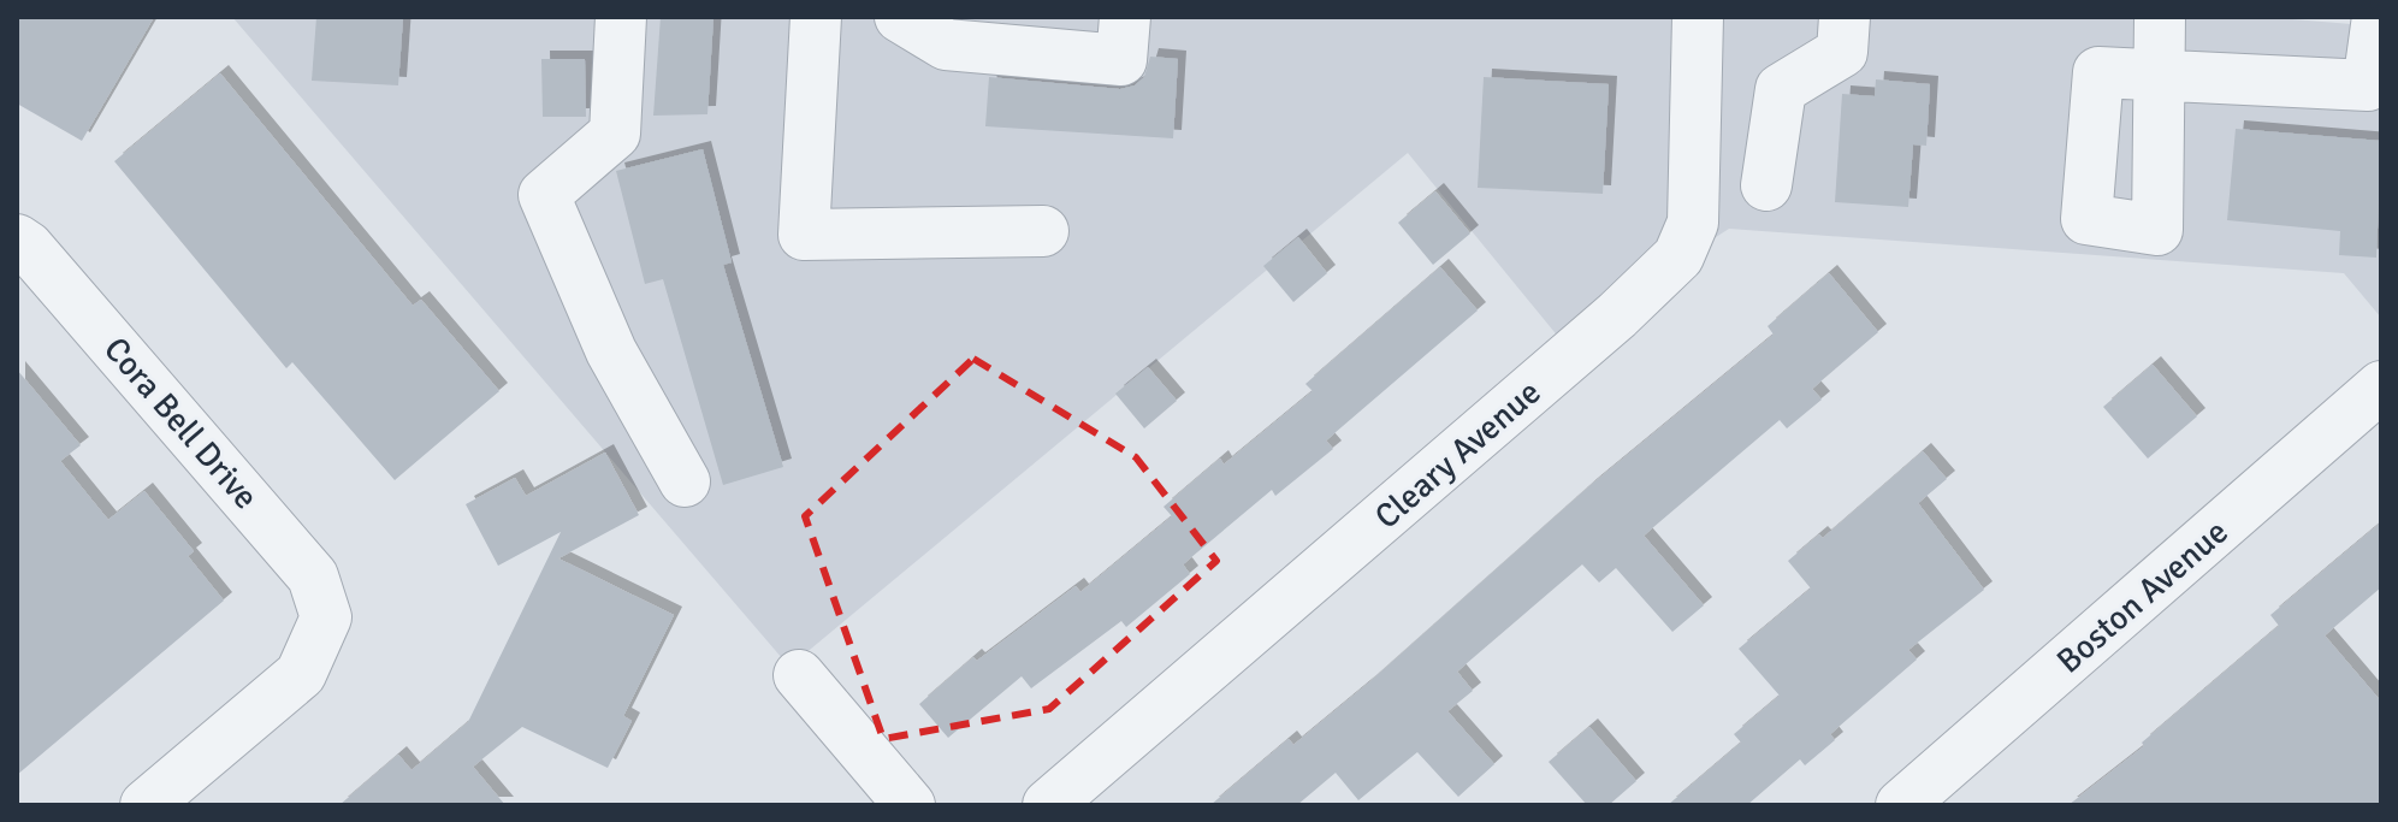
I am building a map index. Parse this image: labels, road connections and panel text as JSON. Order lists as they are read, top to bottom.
{
  "streets": {
    "street": ["Cora Bell Drive", "Cleary Avenue", "Boston Avenue"]
  }
}
